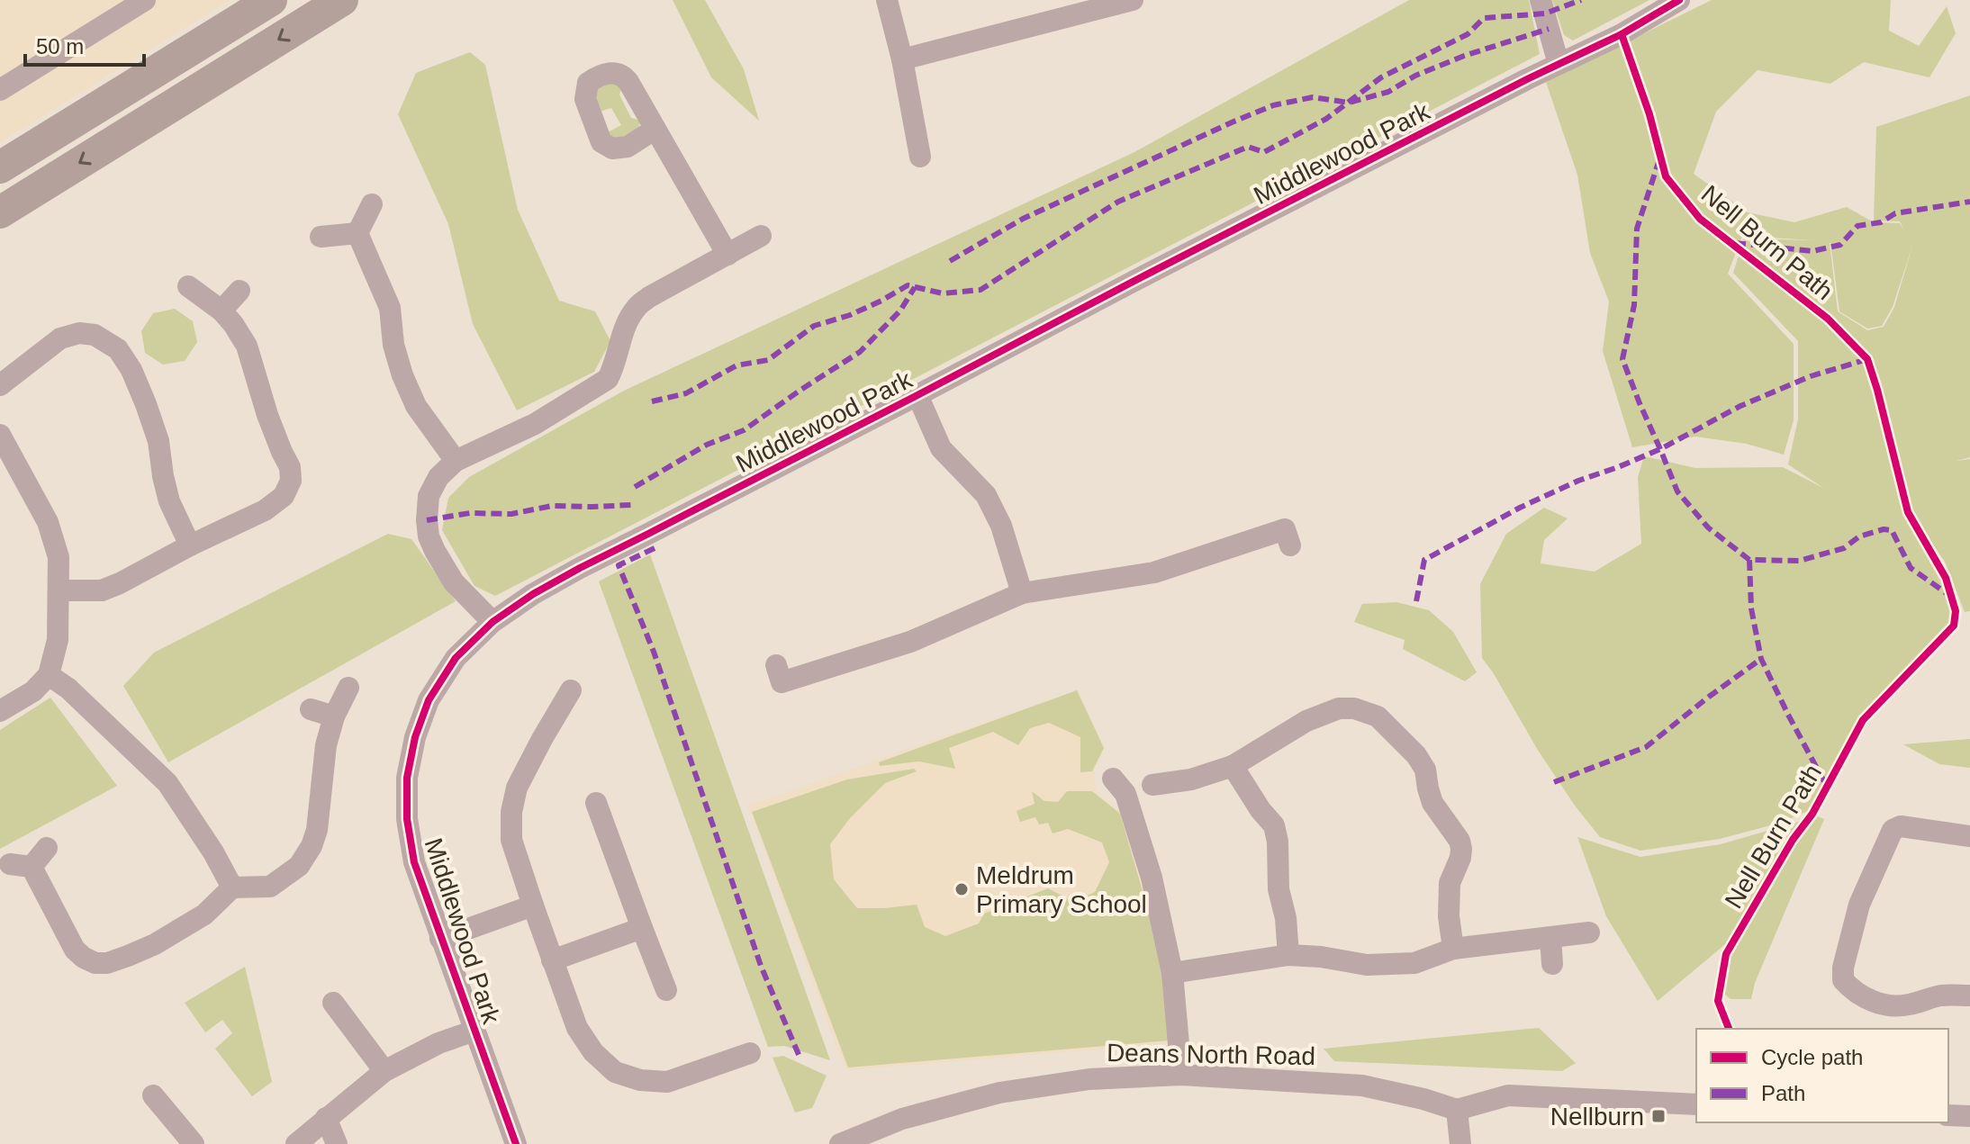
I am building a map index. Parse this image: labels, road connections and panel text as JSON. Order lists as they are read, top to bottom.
{
  "streets": {
    "street": ["Middlewood Park", "Deans North Road"],
    "cycle path": ["Nell Burn Path"]
  },
  "places": {
    "other": ["Meldrum Primary School"],
    "transit": ["Nellburn"]
  },
  "legend": ["Cycle path", "Path"],
  "scale_bar": "50 m"
}
